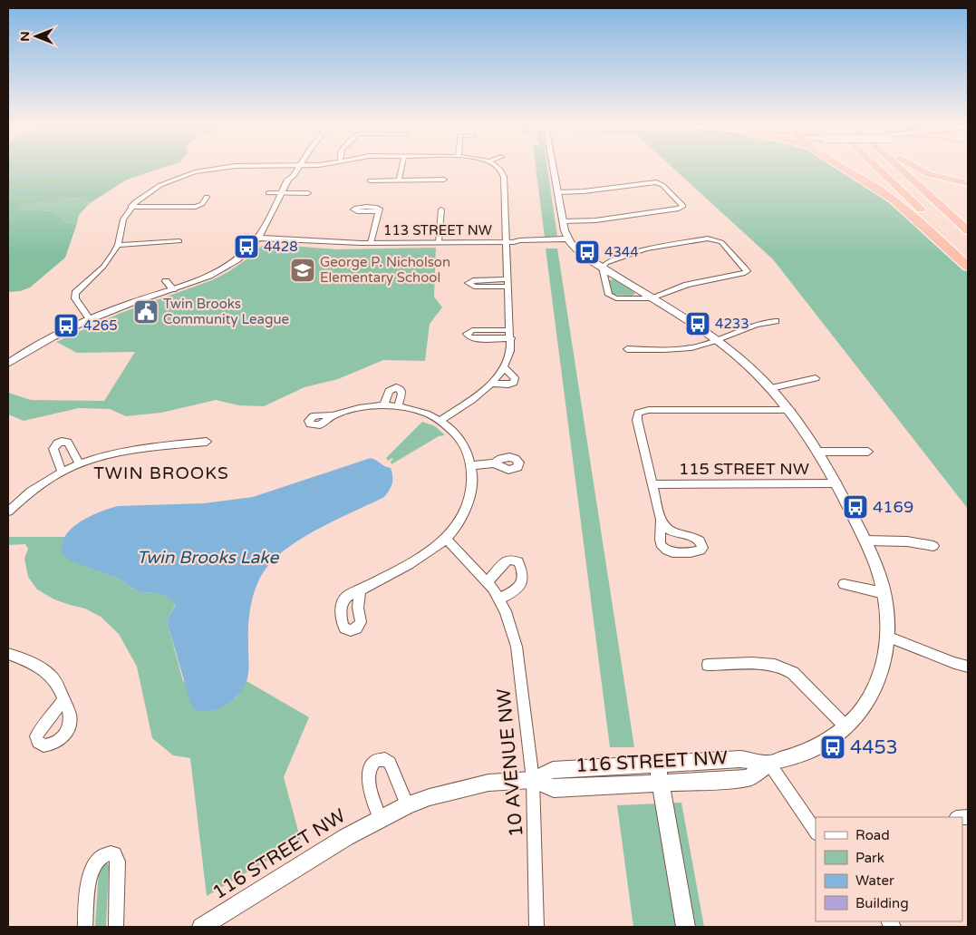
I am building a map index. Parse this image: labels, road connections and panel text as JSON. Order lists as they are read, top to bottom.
{
  "streets": {
    "street": [
      "113 STREET NW",
      "115 STREET NW",
      "116 STREET NW",
      "10 AVENUE NW"
    ]
  },
  "crossings": [
    ["113 STREET NW", "116 STREET NW"],
    ["115 STREET NW", "116 STREET NW"],
    ["116 STREET NW", "10 AVENUE NW"]
  ],
  "districts": ["TWIN BROOKS"],
  "water": ["Twin Brooks Lake"],
  "places": {
    "bus stop": [
      "4428",
      "4344",
      "4233",
      "4265",
      "4169",
      "4453"
    ],
    "school or university": ["George P. Nicholson Elementary School"],
    "public building": ["Twin Brooks Community League"]
  },
  "legend": [
    "Road",
    "Park",
    "Water",
    "Building"
  ],
  "north": "left"
}
